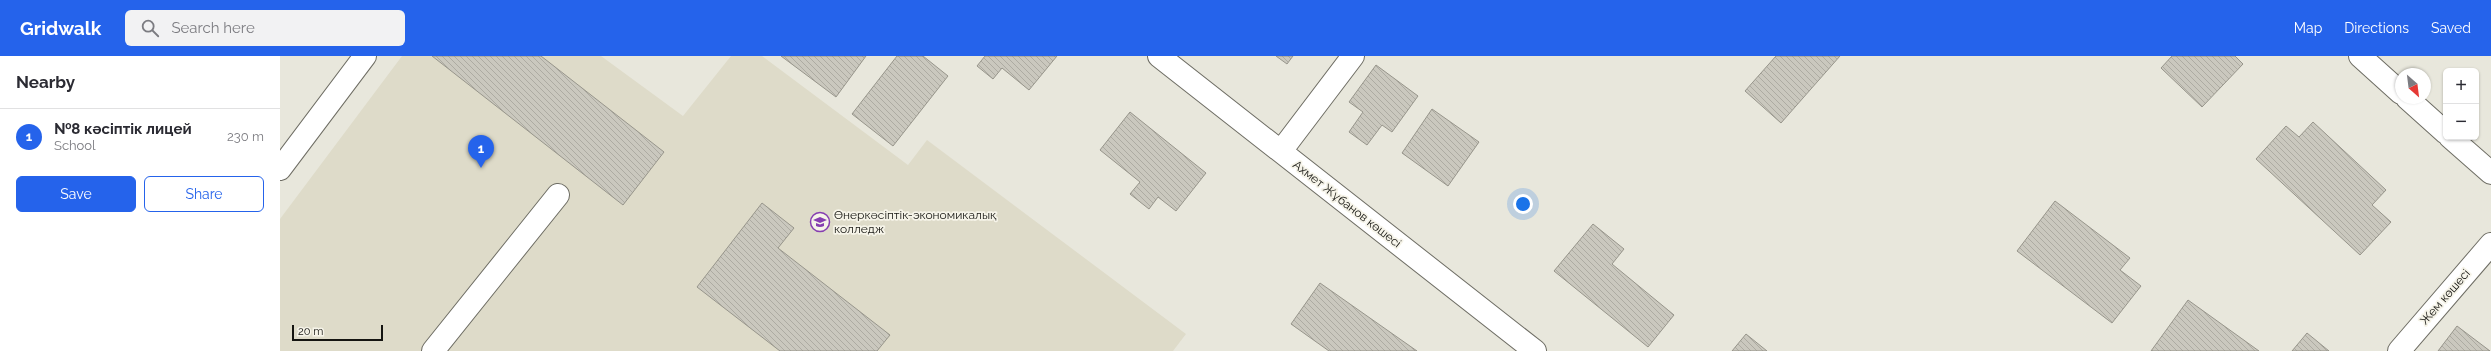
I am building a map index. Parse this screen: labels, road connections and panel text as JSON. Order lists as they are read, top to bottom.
{
  "streets": {
    "street": ["Ахмет Жұбанов көшесі", "Жем көшесі"]
  },
  "places": {
    "school or university": ["Өнеркәсіптік-экономикалық колледж"]
  },
  "scale_bar": "20 m",
  "north": "bottom right",
  "page": {
    "header": "Gridwalk",
    "search": "Search here",
    "nav": ["Map", "Directions", "Saved"],
    "heading": "Nearby",
    "map_buttons": ["+", "−"],
    "list": [
      {
        "mark": "1",
        "name": "№8 кәсіптік лицей",
        "note": "School",
        "value": "230 m"
      }
    ],
    "pins": "1",
    "buttons": ["Save", "Share"],
    "scale": "20 m"
  }
}
